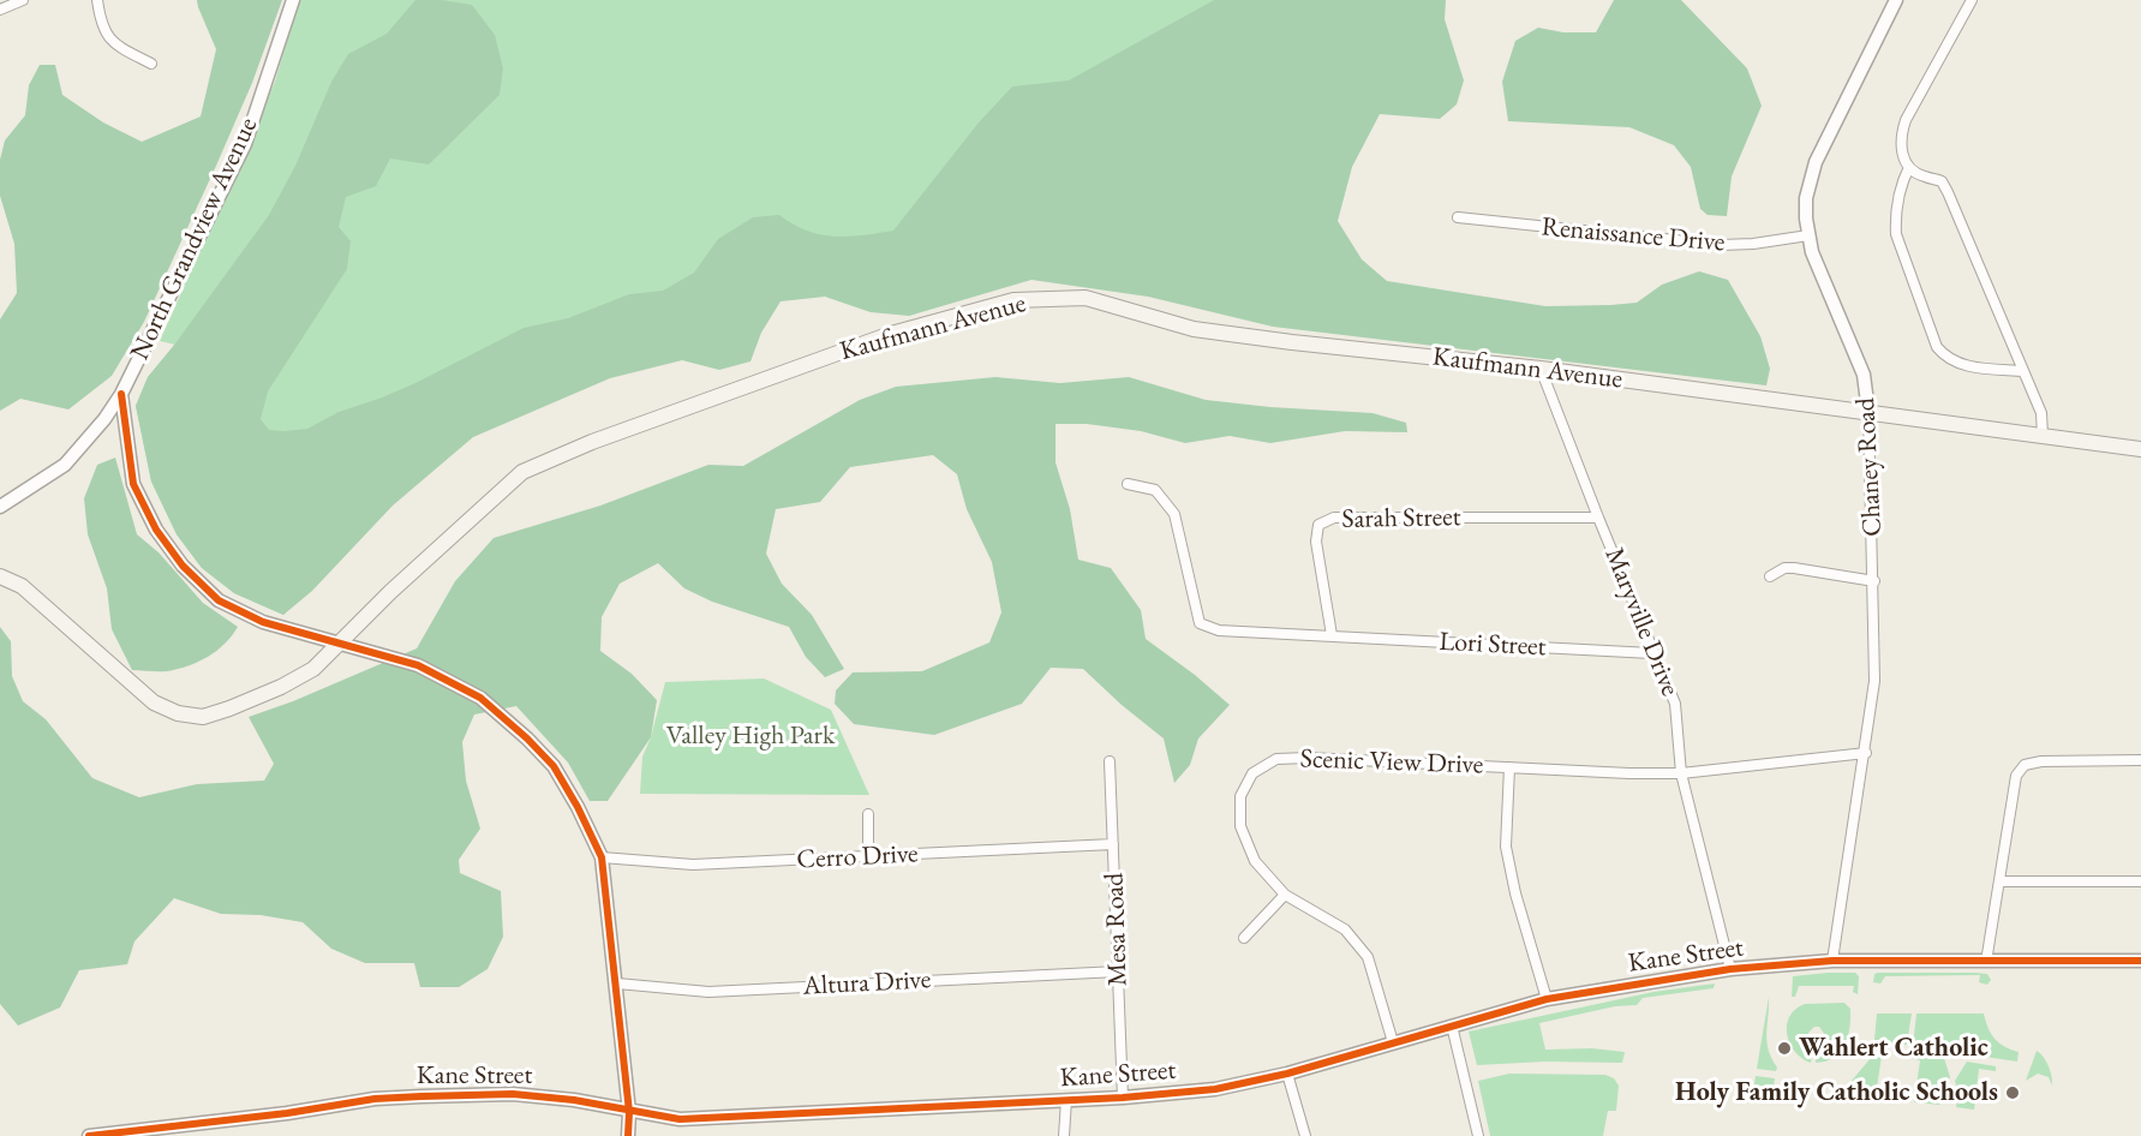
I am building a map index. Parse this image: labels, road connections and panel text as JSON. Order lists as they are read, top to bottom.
{
  "streets": {
    "main road": ["Kaufmann Avenue"],
    "street": [
      "Renaissance Drive",
      "North Grandview Avenue",
      "Chaney Road",
      "Sarah Street",
      "Maryville Drive",
      "Lori Street",
      "Scenic View Drive",
      "Cerro Drive",
      "Mesa Road",
      "Kane Street",
      "Altura Drive"
    ]
  },
  "crossings": [
    ["Renaissance Drive", "Chaney Road"],
    ["North Grandview Avenue", "Kaufmann Avenue"],
    ["North Grandview Avenue", "Cerro Drive"],
    ["North Grandview Avenue", "Kane Street"],
    ["North Grandview Avenue", "Altura Drive"],
    ["Kaufmann Avenue", "Chaney Road"],
    ["Kaufmann Avenue", "Maryville Drive"],
    ["Chaney Road", "Scenic View Drive"],
    ["Chaney Road", "Kane Street"],
    ["Sarah Street", "Maryville Drive"],
    ["Sarah Street", "Lori Street"],
    ["Maryville Drive", "Lori Street"],
    ["Maryville Drive", "Scenic View Drive"],
    ["Maryville Drive", "Kane Street"],
    ["Scenic View Drive", "Kane Street"],
    ["Cerro Drive", "Mesa Road"],
    ["Mesa Road", "Kane Street"],
    ["Mesa Road", "Altura Drive"]
  ],
  "parks": ["Valley High Park"],
  "places": ["Wahlert Catholic", "Holy Family Catholic Schools"]
}
